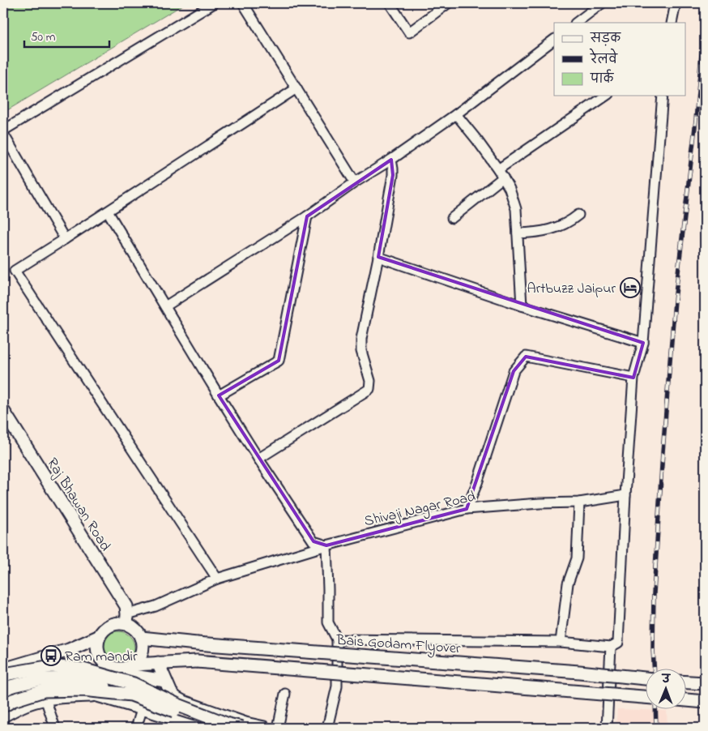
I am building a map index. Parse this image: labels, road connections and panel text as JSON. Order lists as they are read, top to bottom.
{
  "streets": {
    "main road": ["Raj Bhawan Road", "Bais Godam Flyover"],
    "street": ["Shivaji Nagar Road"]
  },
  "crossings": [
    ["Raj Bhawan Road", "Shivaji Nagar Road"],
    ["Raj Bhawan Road", "Bais Godam Flyover"],
    ["Shivaji Nagar Road", "Bais Godam Flyover"]
  ],
  "places": {
    "hotel": ["Artbuzz Jaipur"],
    "bus stop": ["Ram mandir"]
  },
  "legend": ["सड़क", "रेलवे", "पार्क"],
  "scale_bar": "50 m",
  "north": "top"
}
